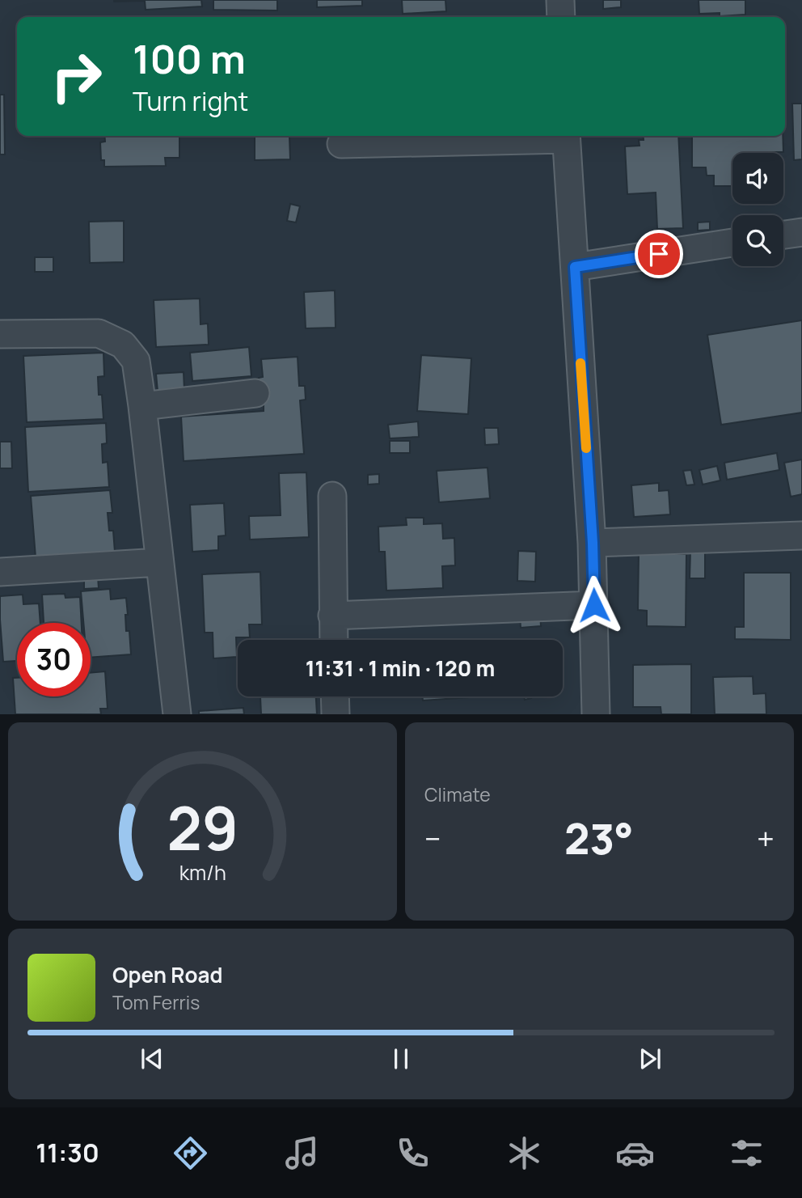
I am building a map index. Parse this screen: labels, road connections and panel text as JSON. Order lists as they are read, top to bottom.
{
  "page": {
    "turn": ["100 m", "Turn right"],
    "limit": "30",
    "trip": "11:31 · 1 min · 120 m",
    "tile": "Climate",
    "heat": ["−", "23°", "+"],
    "song": ["Open Road", "Tom Ferris"],
    "tabs": "11:30",
    "gauge": ["29", "km/h"]
  }
}
